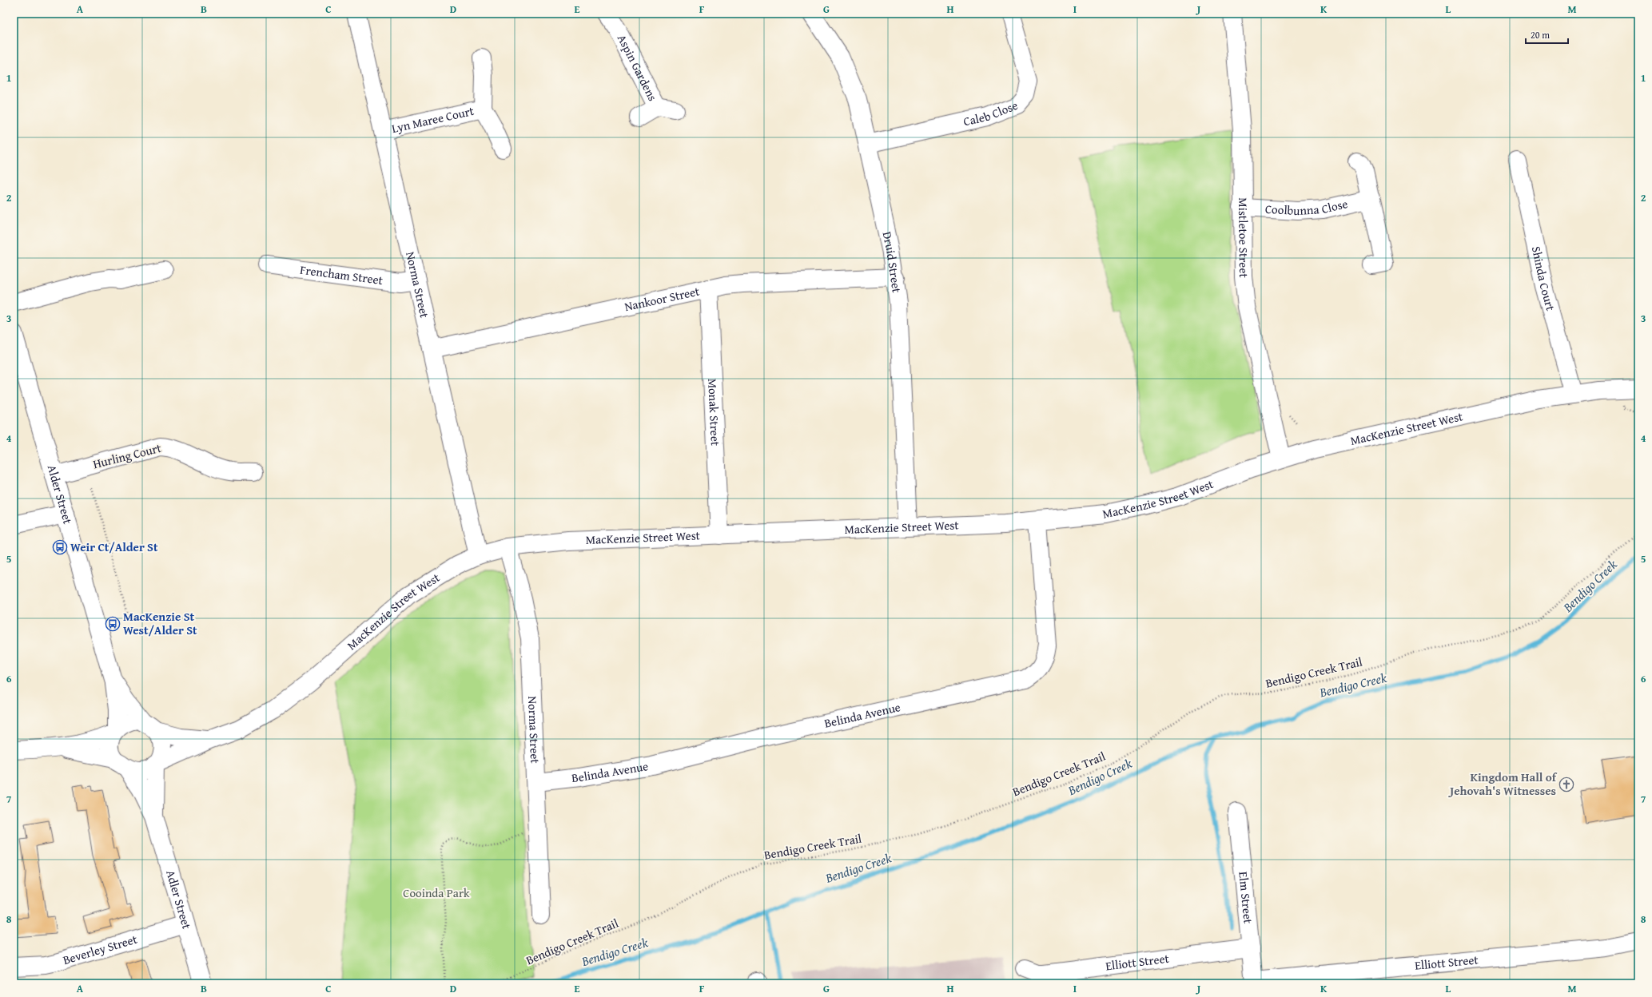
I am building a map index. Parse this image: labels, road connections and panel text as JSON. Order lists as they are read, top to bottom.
{
  "streets": {
    "street": [
      "Aspin Gardens",
      "Caleb Close",
      "Lyn Maree Court",
      "Coolbunna Close",
      "Mistletoe Street",
      "Druid Street",
      "Frencham Street",
      "Shinda Court",
      "Norma Street",
      "Nankoor Street",
      "Monak Street",
      "MacKenzie Street West",
      "Hurling Court",
      "Alder Street",
      "Belinda Avenue",
      "Elm Street",
      "Adler Street",
      "Beverley Street",
      "Elliott Street"
    ],
    "path": ["Bendigo Creek Trail"]
  },
  "crossings": [
    ["Caleb Close", "Druid Street"],
    ["Lyn Maree Court", "Norma Street"],
    ["Coolbunna Close", "Mistletoe Street"],
    ["Mistletoe Street", "MacKenzie Street West"],
    ["Druid Street", "Nankoor Street"],
    ["Druid Street", "MacKenzie Street West"],
    ["Frencham Street", "Norma Street"],
    ["Shinda Court", "MacKenzie Street West"],
    ["Norma Street", "Nankoor Street"],
    ["Norma Street", "MacKenzie Street West"],
    ["Norma Street", "Belinda Avenue"],
    ["Nankoor Street", "Monak Street"],
    ["Monak Street", "MacKenzie Street West"],
    ["MacKenzie Street West", "Alder Street"],
    ["MacKenzie Street West", "Belinda Avenue"],
    ["MacKenzie Street West", "Adler Street"],
    ["Hurling Court", "Alder Street"],
    ["Alder Street", "Adler Street"],
    ["Elm Street", "Elliott Street"],
    ["Adler Street", "Beverley Street"]
  ],
  "water": ["Bendigo Creek"],
  "parks": ["Cooinda Park"],
  "places": {
    "bus stop": ["Weir Ct/Alder St", "MacKenzie St West/Alder St"],
    "church": ["Kingdom Hall of Jehovah's Witnesses"]
  },
  "scale_bar": "20 m",
  "grid": {
    "columns": [
      "A",
      "B",
      "C",
      "D",
      "E",
      "F",
      "G",
      "H",
      "I",
      "J",
      "K",
      "L",
      "M"
    ],
    "rows": [
      "1",
      "2",
      "3",
      "4",
      "5",
      "6",
      "7",
      "8"
    ]
  }
}
